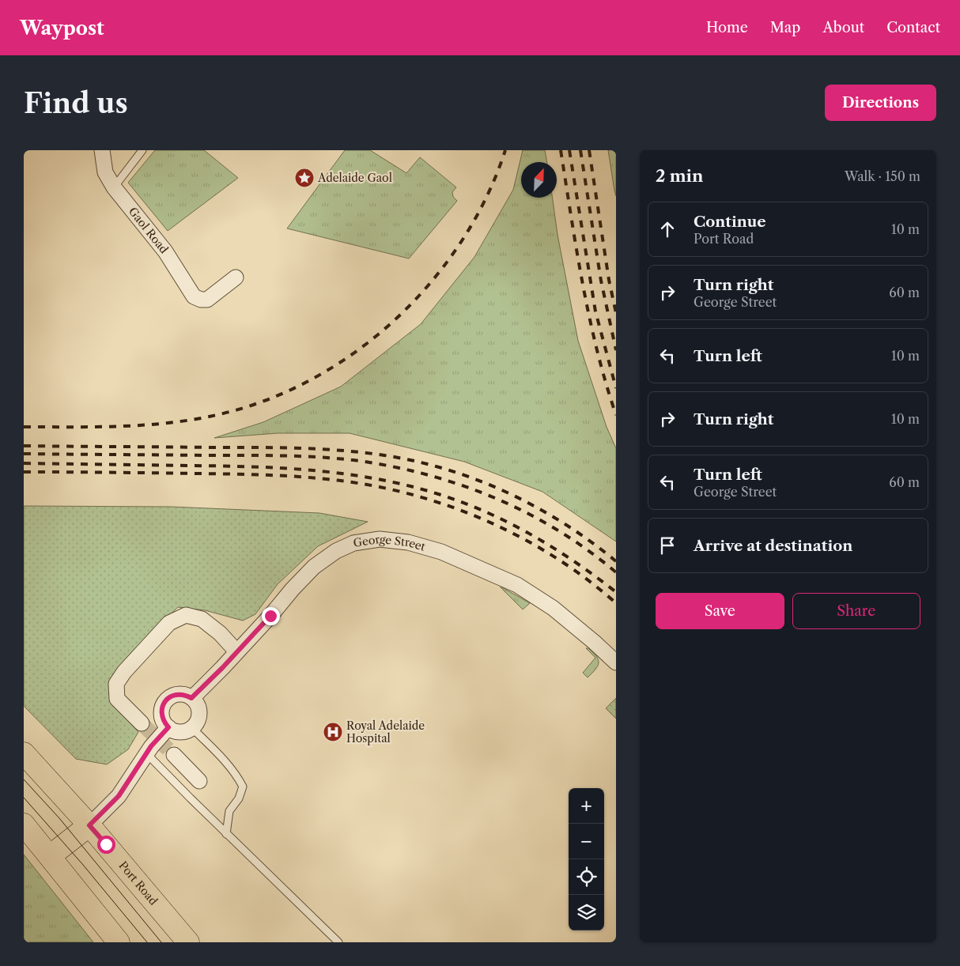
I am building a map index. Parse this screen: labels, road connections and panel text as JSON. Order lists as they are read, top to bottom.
{
  "streets": {
    "main road": ["Port Road"],
    "street": ["Gaol Road", "George Street"]
  },
  "places": {
    "place": ["Adelaide Gaol"],
    "hospital": ["Royal Adelaide Hospital"]
  },
  "north": "top right",
  "page": {
    "header": "Waypost",
    "nav": [
      "Home",
      "Map",
      "About",
      "Contact"
    ],
    "buttons": [
      "Directions",
      ["Save", "Share"]
    ],
    "title": "Find us",
    "heading": ["2 min", "Walk · 150 m"],
    "list": [
      ["Continue", "Port Road", "10 m"],
      ["Turn right", "George Street", "60 m"],
      ["Turn left", "10 m"],
      ["Turn right", "10 m"],
      ["Turn left", "George Street", "60 m"],
      "Arrive at destination"
    ],
    "map_buttons": ["+", "−"]
  }
}
